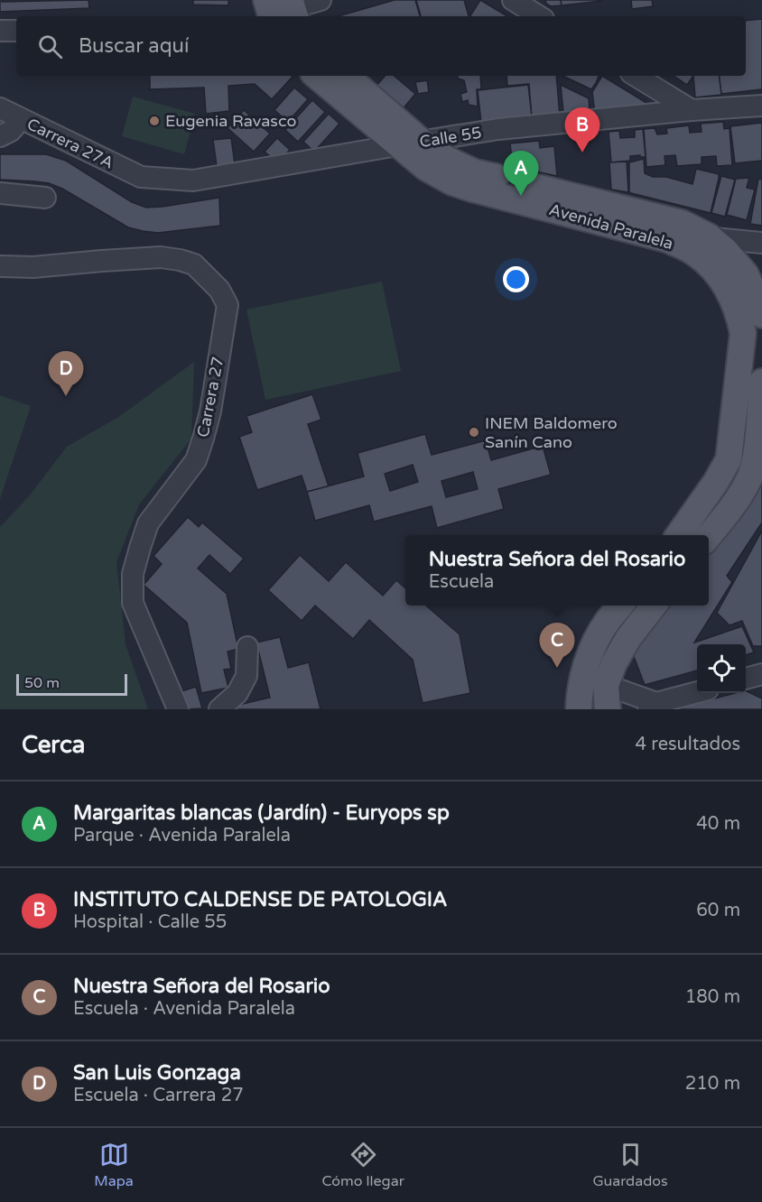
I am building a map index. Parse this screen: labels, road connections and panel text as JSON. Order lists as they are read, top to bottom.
{
  "streets": {
    "main road": ["Avenida Paralela"],
    "street": ["Calle 55", "Carrera 27A", "Carrera 27"]
  },
  "crossings": [
    ["Calle 55", "Carrera 27A"],
    ["Calle 55", "Avenida Paralela"]
  ],
  "places": ["Eugenia Ravasco", "INEM Baldomero Sanín Cano"],
  "scale_bar": "50 m",
  "page": {
    "search": "Buscar aquí",
    "pins": [
      "B",
      "A",
      "D",
      "C"
    ],
    "popup": ["Nuestra Señora del Rosario", "Escuela"],
    "scale": "50 m",
    "heading": ["Cerca", "4 resultados"],
    "list": [
      {
        "mark": "A",
        "name": "Margaritas blancas (Jardín) - Euryops sp",
        "note": "Parque · Avenida Paralela",
        "value": "40 m"
      },
      {
        "mark": "B",
        "name": "INSTITUTO CALDENSE DE PATOLOGIA",
        "note": "Hospital · Calle 55",
        "value": "60 m"
      },
      {
        "mark": "C",
        "name": "Nuestra Señora del Rosario",
        "note": "Escuela · Avenida Paralela",
        "value": "180 m"
      },
      {
        "mark": "D",
        "name": "San Luis Gonzaga",
        "note": "Escuela · Carrera 27",
        "value": "210 m"
      }
    ],
    "nav": ["Mapa", "Cómo llegar", "Guardados"]
  }
}
